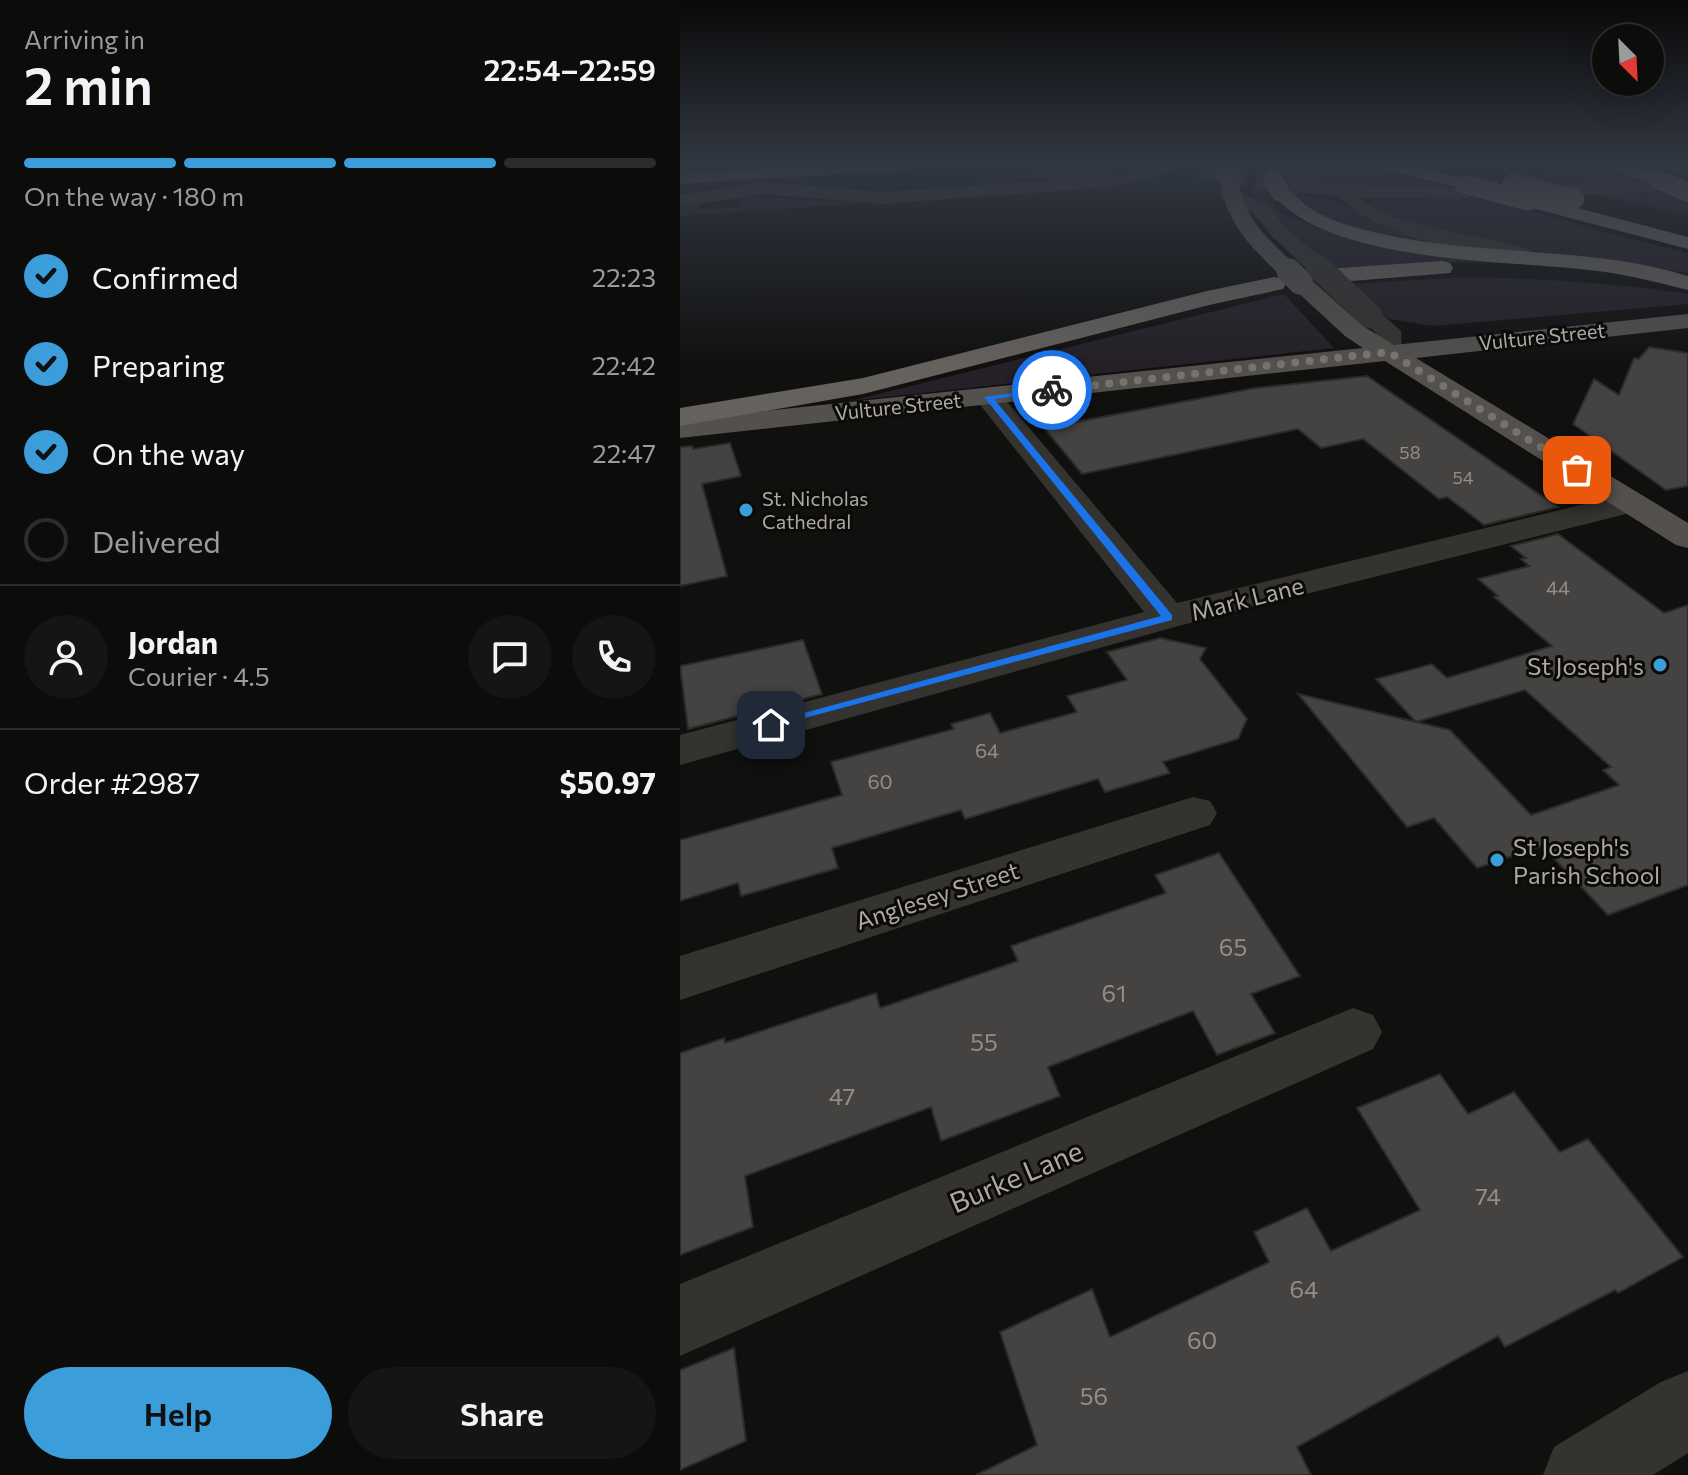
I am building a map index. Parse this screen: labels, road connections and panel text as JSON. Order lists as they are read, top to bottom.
{
  "streets": {
    "main road": ["Vulture Street"],
    "street": ["Mark Lane", "Anglesey Street", "Burke Lane"]
  },
  "places": ["St. Nicholas Cathedral", "St Joseph's", "St Joseph's Parish School"],
  "house_numbers": [
    "58",
    "54",
    "44",
    "64",
    "60",
    "65",
    "61",
    "55",
    "47",
    "74",
    "64",
    "60",
    "56"
  ],
  "north": "bottom right",
  "page": {
    "heading": ["2 min", "Arriving in", "22:54–22:59"],
    "panel": [
      "Jordan",
      "Courier · 4.5",
      "Order #2987",
      "$50.97"
    ],
    "bar": "On the way · 180 m",
    "list": [
      ["Confirmed", "22:23"],
      ["Preparing", "22:42"],
      ["On the way", "22:47"],
      "Delivered"
    ],
    "buttons": ["Help", "Share"]
  }
}
